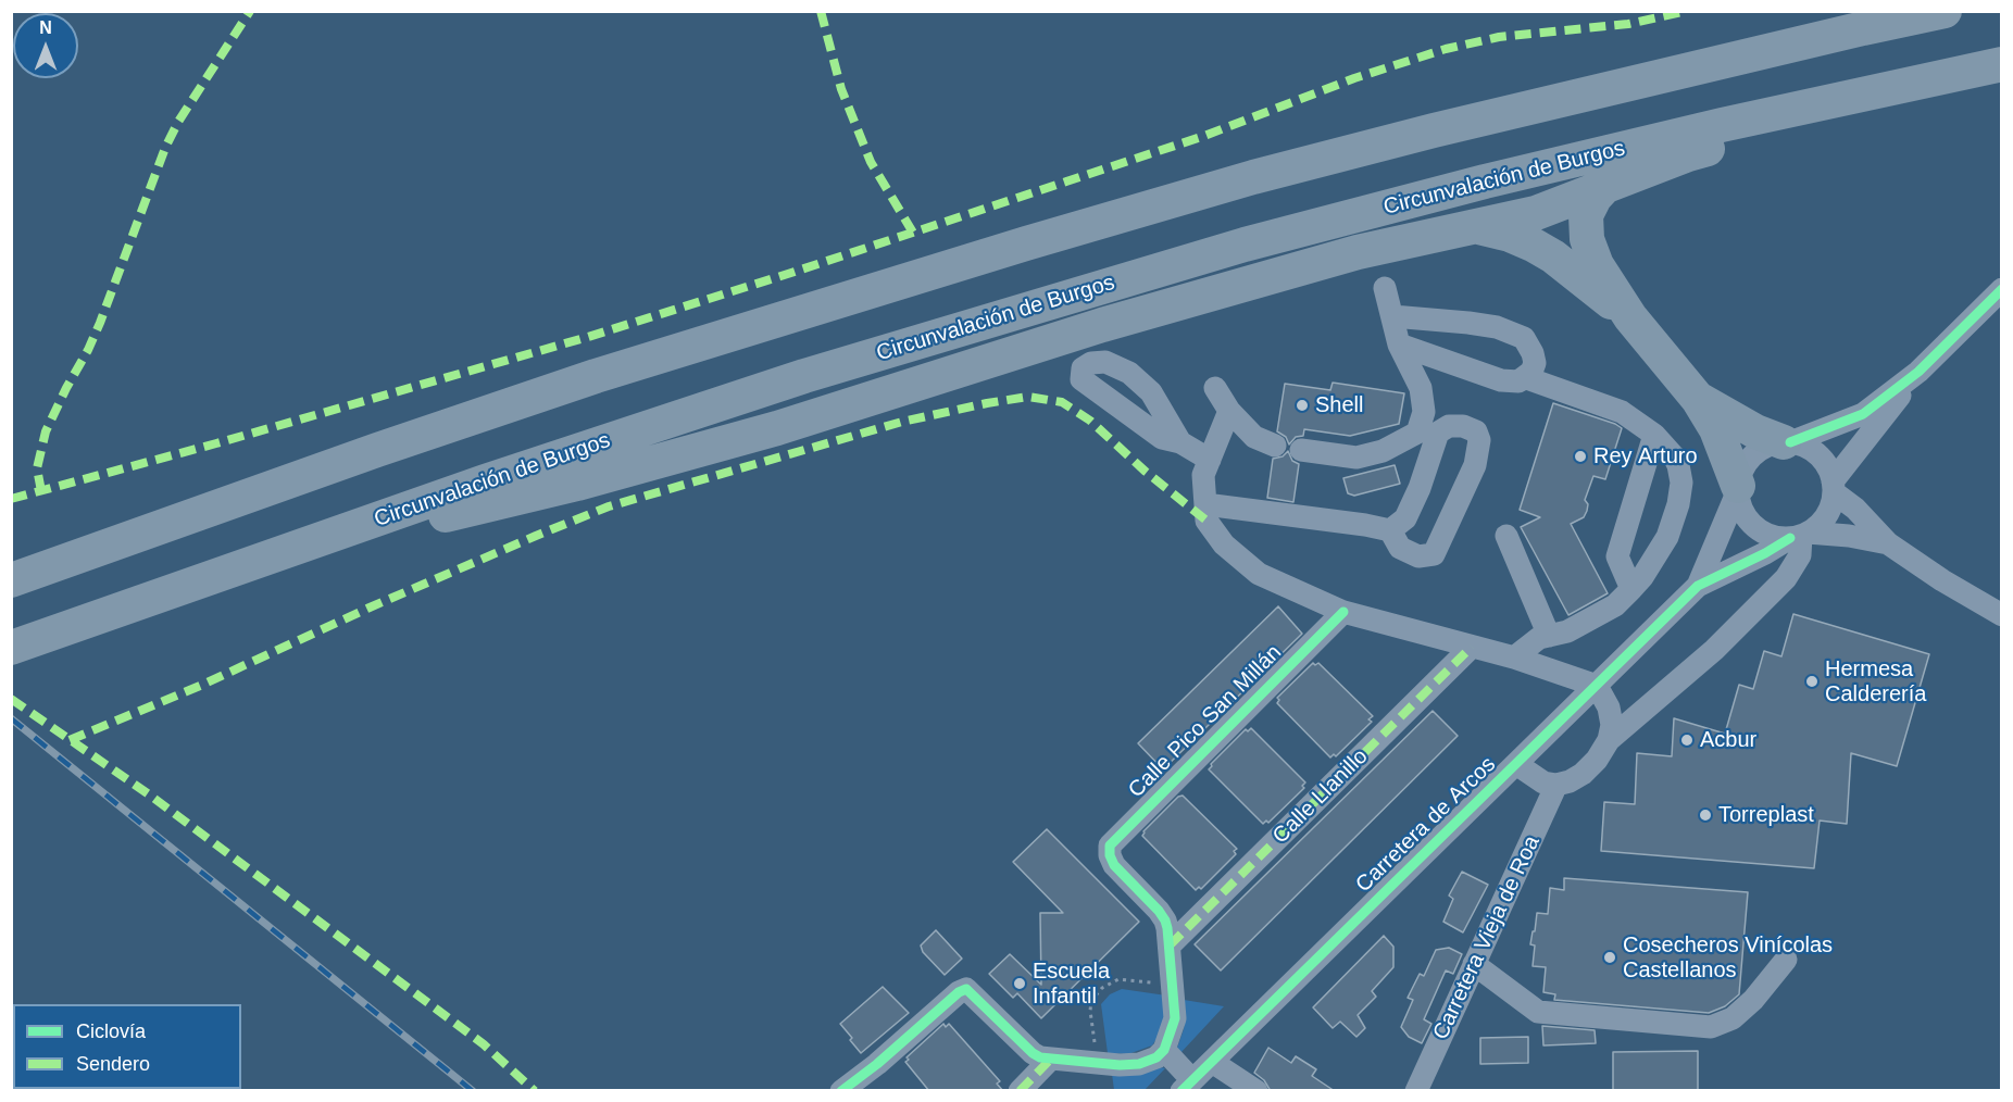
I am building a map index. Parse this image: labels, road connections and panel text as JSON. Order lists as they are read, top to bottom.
{
  "streets": {
    "highway": ["Circunvalación de Burgos"],
    "street": [
      "Calle Pico San Millán",
      "Calle Llanillo",
      "Carretera de Arcos",
      "Carretera Vieja de Roa"
    ]
  },
  "crossings": [
    ["Calle Pico San Millán", "Calle Llanillo"]
  ],
  "places": [
    "Shell",
    "Rey Arturo",
    "Hermesa Calderería",
    "Acbur",
    "Torreplast",
    "Cosecheros Vinícolas Castellanos",
    "Escuela Infantil"
  ],
  "legend": ["Ciclovía", "Sendero"],
  "north": "top"
}
